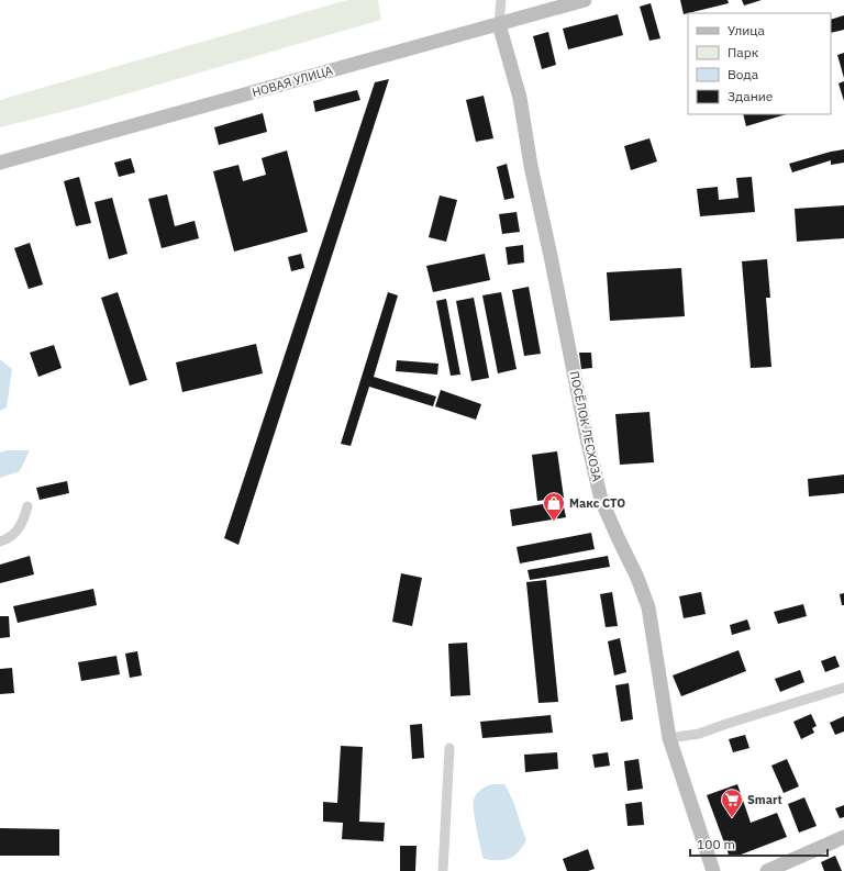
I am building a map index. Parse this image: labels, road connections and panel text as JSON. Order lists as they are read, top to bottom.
{
  "streets": {
    "street": ["НОВАЯ УЛИЦА", "ПОСЁЛОК ЛЕСХОЗА"]
  },
  "crossings": [
    ["НОВАЯ УЛИЦА", "ПОСЁЛОК ЛЕСХОЗА"]
  ],
  "places": {
    "shop": ["Макс СТО"],
    "supermarket": ["Smart"]
  },
  "legend": [
    "Улица",
    "Парк",
    "Вода",
    "Здание"
  ],
  "scale_bar": "100 m"
}
